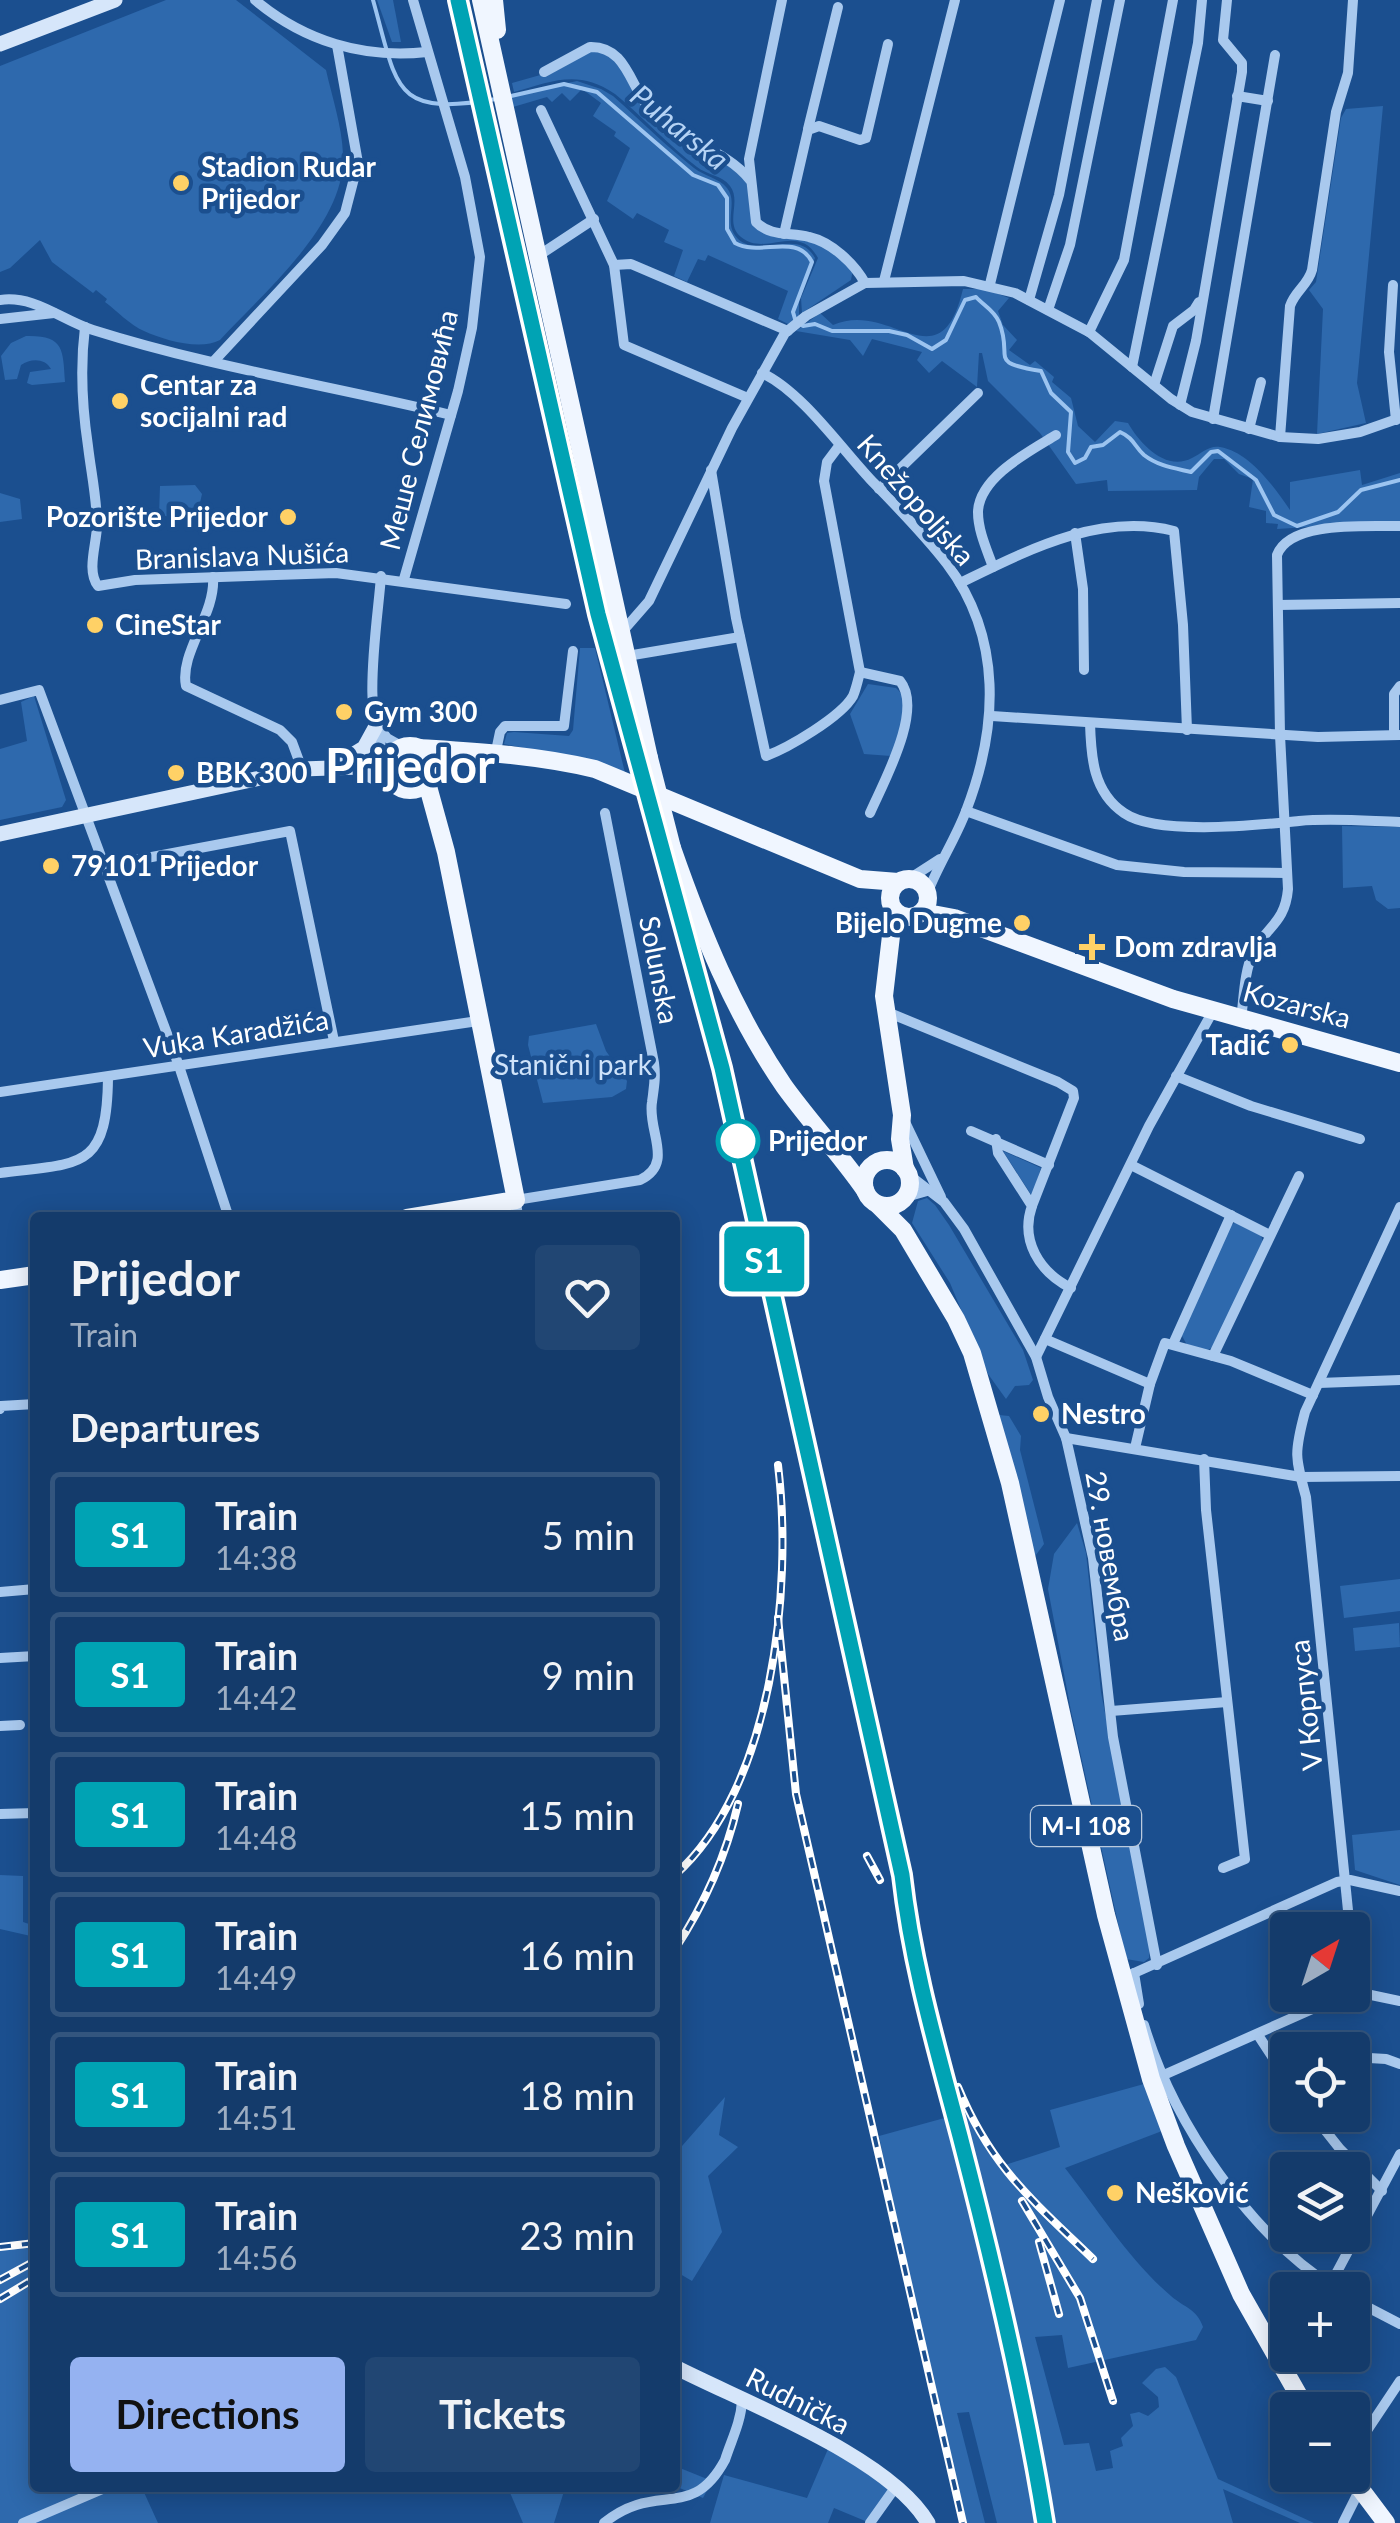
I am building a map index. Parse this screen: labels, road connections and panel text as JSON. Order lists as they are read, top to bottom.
{
  "streets": {
    "main road": ["Kozarska", "M-I 108"],
    "street": [
      "Меше Селимовића",
      "Knežopoljska",
      "Branislava Nušića",
      "Solunska",
      "Vuka Karadžića",
      "29. новембра",
      "V Корпуса",
      "Rudnička"
    ]
  },
  "crossings": [
    ["Меше Селимовића", "Branislava Nušića"],
    ["Knežopoljska", "Kozarska"],
    ["29. новембра", "M-I 108"]
  ],
  "districts": ["Prijedor"],
  "water": ["Puharska"],
  "parks": ["Stanični park"],
  "places": {
    "other": [
      "Stadion Rudar Prijedor",
      "Centar za socijalni rad",
      "Pozorište Prijedor",
      "CineStar",
      "Gym 300",
      "BBK 300",
      "79101 Prijedor",
      "Bijelo Dugme",
      "Tadić",
      "Prijedor",
      "Nestro",
      "Nešković"
    ],
    "health": ["Dom zdravlja"]
  },
  "north": "top right",
  "page": {
    "on_map": "S1",
    "heading": [
      ["Prijedor", "Train"],
      "Departures"
    ],
    "list": [
      {
        "mark": "S1",
        "name": "Train",
        "note": "14:38",
        "value": "5 min"
      },
      {
        "mark": "S1",
        "name": "Train",
        "note": "14:42",
        "value": "9 min"
      },
      {
        "mark": "S1",
        "name": "Train",
        "note": "14:48",
        "value": "15 min"
      },
      {
        "mark": "S1",
        "name": "Train",
        "note": "14:49",
        "value": "16 min"
      },
      {
        "mark": "S1",
        "name": "Train",
        "note": "14:51",
        "value": "18 min"
      },
      {
        "mark": "S1",
        "name": "Train",
        "note": "14:56",
        "value": "23 min"
      }
    ],
    "map_buttons": ["+", "−"],
    "buttons": ["Directions", "Tickets"]
  }
}
